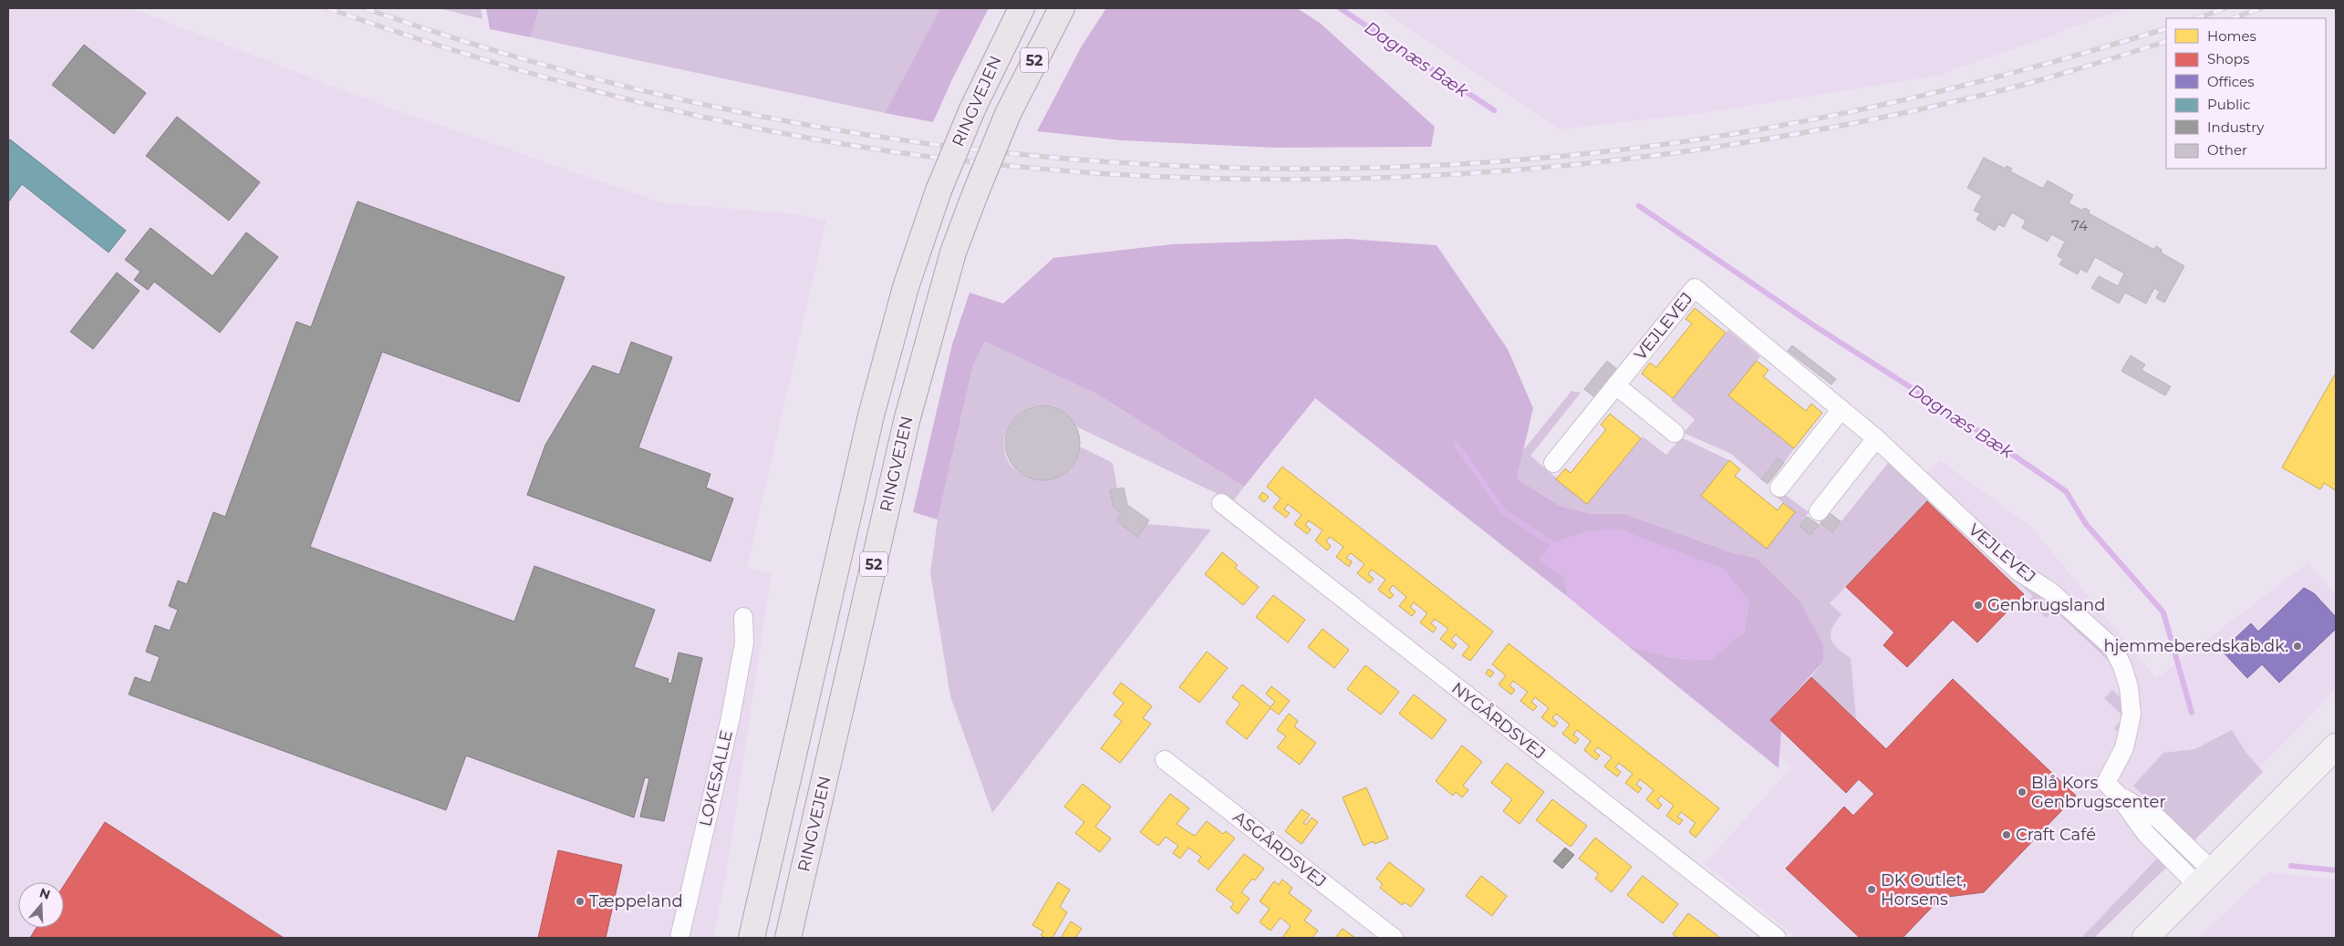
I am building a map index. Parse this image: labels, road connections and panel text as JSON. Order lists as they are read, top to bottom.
{
  "streets": {
    "main road": ["52", "RINGVEJEN"],
    "street": [
      "VEJLEVEJ",
      "NYGÅRDSVEJ",
      "LOKESALLE",
      "ASGÅRDSVEJ"
    ]
  },
  "water": ["Dagnæs Bæk"],
  "places": [
    "Genbrugsland",
    "hjemmeberedskab.dk.",
    "Blå Kors Genbrugscenter",
    "Craft Café",
    "DK Outlet, Horsens",
    "Tæppeland"
  ],
  "house_numbers": ["74"],
  "legend": [
    "Homes",
    "Shops",
    "Offices",
    "Public",
    "Industry",
    "Other"
  ],
  "north": "top"
}
